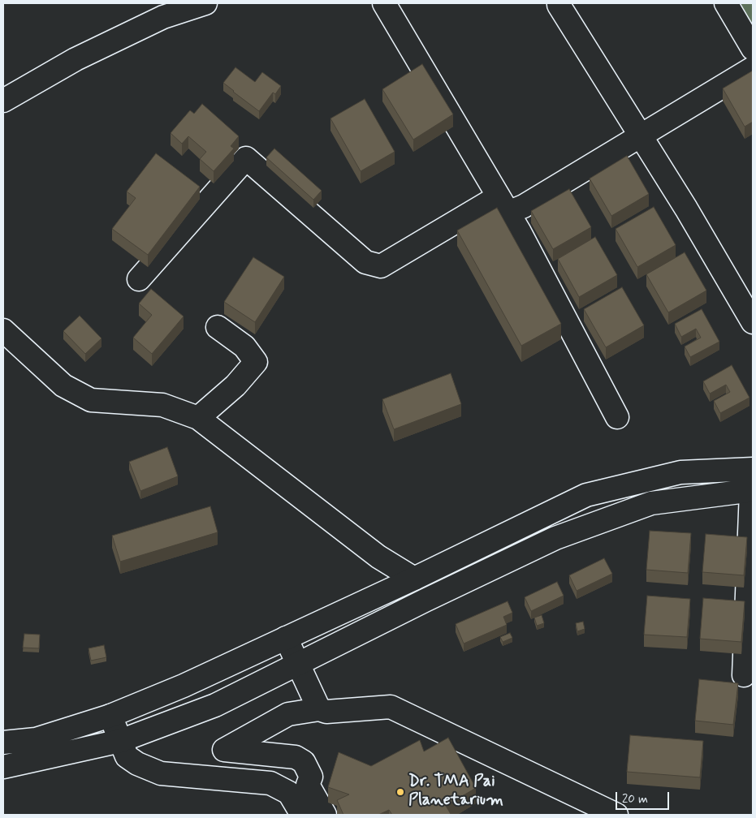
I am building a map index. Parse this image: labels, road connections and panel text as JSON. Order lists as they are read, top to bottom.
{
  "places": ["Dr. TMA Pai Planetarium"],
  "scale_bar": "20 m"
}
